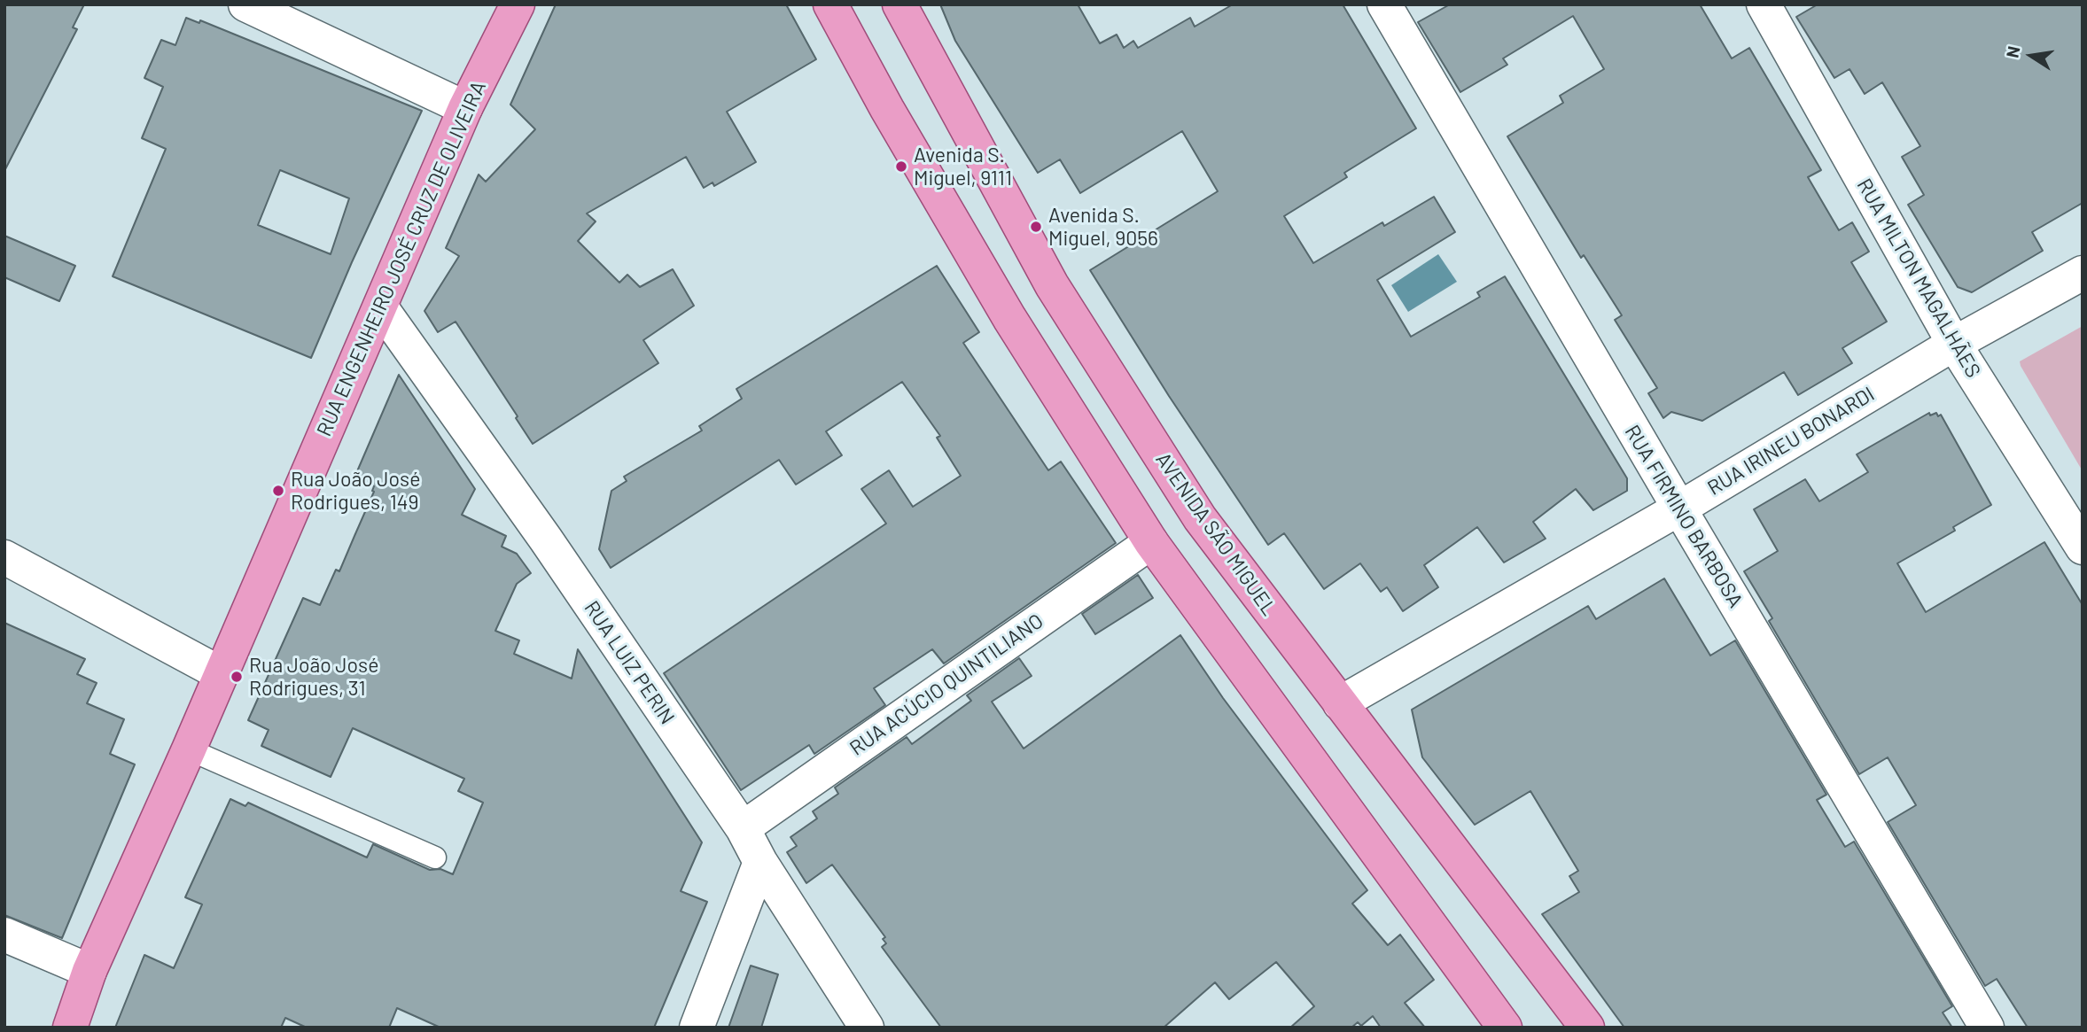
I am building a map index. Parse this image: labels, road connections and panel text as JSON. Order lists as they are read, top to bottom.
{
  "streets": {
    "main road": ["RUA ENGENHEIRO JOSÉ CRUZ DE OLIVEIRA", "AVENIDA SÃO MIGUEL"],
    "street": [
      "RUA MILTON MAGALHÃES",
      "RUA IRINEU BONARDI",
      "RUA FIRMINO BARBOSA",
      "RUA LUIZ PERIN",
      "RUA ACÚCIO QUINTILIANO"
    ]
  },
  "crossings": [
    ["RUA ENGENHEIRO JOSÉ CRUZ DE OLIVEIRA", "RUA LUIZ PERIN"],
    ["RUA MILTON MAGALHÃES", "RUA IRINEU BONARDI"],
    ["RUA IRINEU BONARDI", "RUA FIRMINO BARBOSA"],
    ["RUA IRINEU BONARDI", "AVENIDA SÃO MIGUEL"],
    ["RUA LUIZ PERIN", "RUA ACÚCIO QUINTILIANO"]
  ],
  "places": [
    "Avenida S. Miguel, 9111",
    "Avenida S. Miguel, 9056",
    "Rua João José Rodrigues, 149",
    "Rua João José Rodrigues, 31"
  ],
  "north": "left"
}
